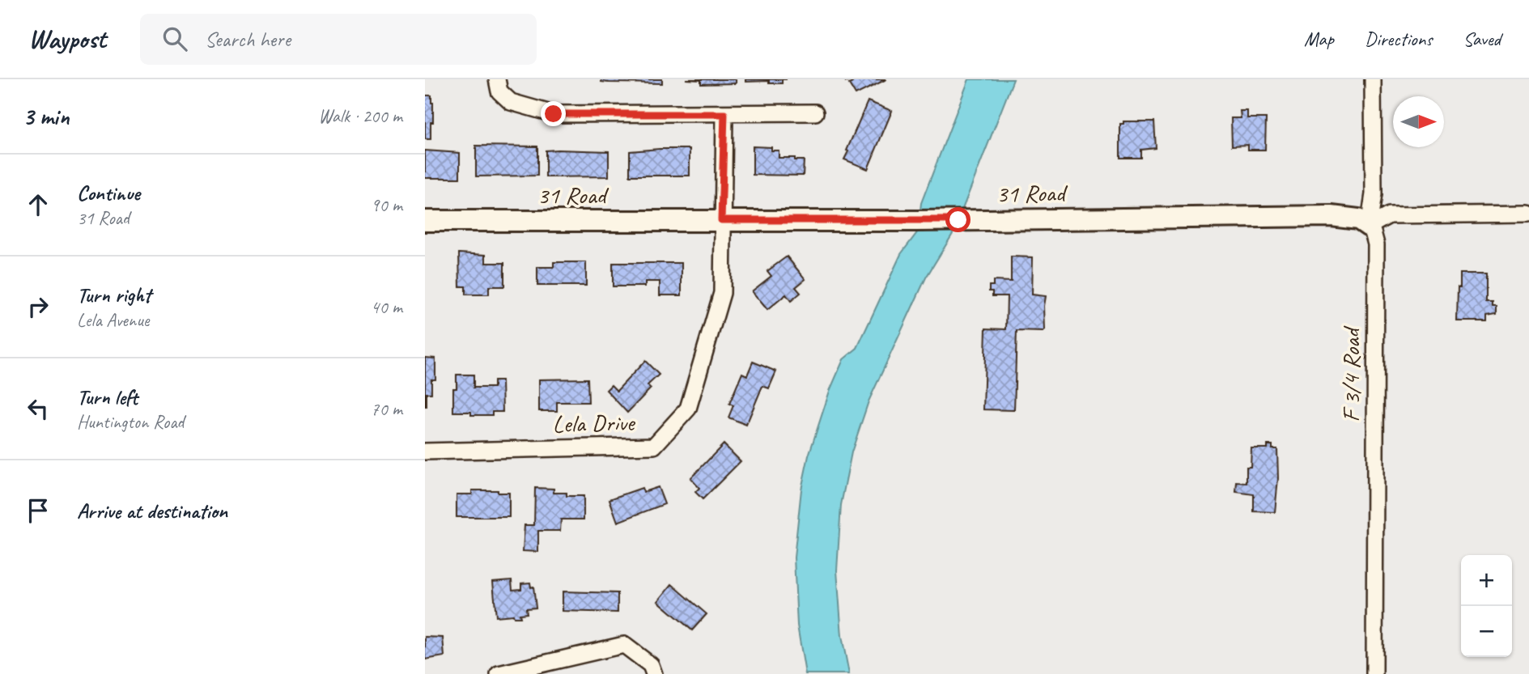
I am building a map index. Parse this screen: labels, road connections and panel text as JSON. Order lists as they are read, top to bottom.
{
  "streets": {
    "street": ["31 Road", "F 3/4 Road", "Lela Drive"]
  },
  "crossings": [
    ["31 Road", "F 3/4 Road"],
    ["31 Road", "Lela Drive"]
  ],
  "north": "right",
  "page": {
    "header": "Waypost",
    "search": "Search here",
    "nav": ["Map", "Directions", "Saved"],
    "heading": ["3 min", "Walk · 200 m"],
    "list": [
      ["Continue", "31 Road", "90 m"],
      ["Turn right", "Lela Avenue", "40 m"],
      ["Turn left", "Huntington Road", "70 m"],
      "Arrive at destination"
    ],
    "map_buttons": ["+", "−"]
  }
}
